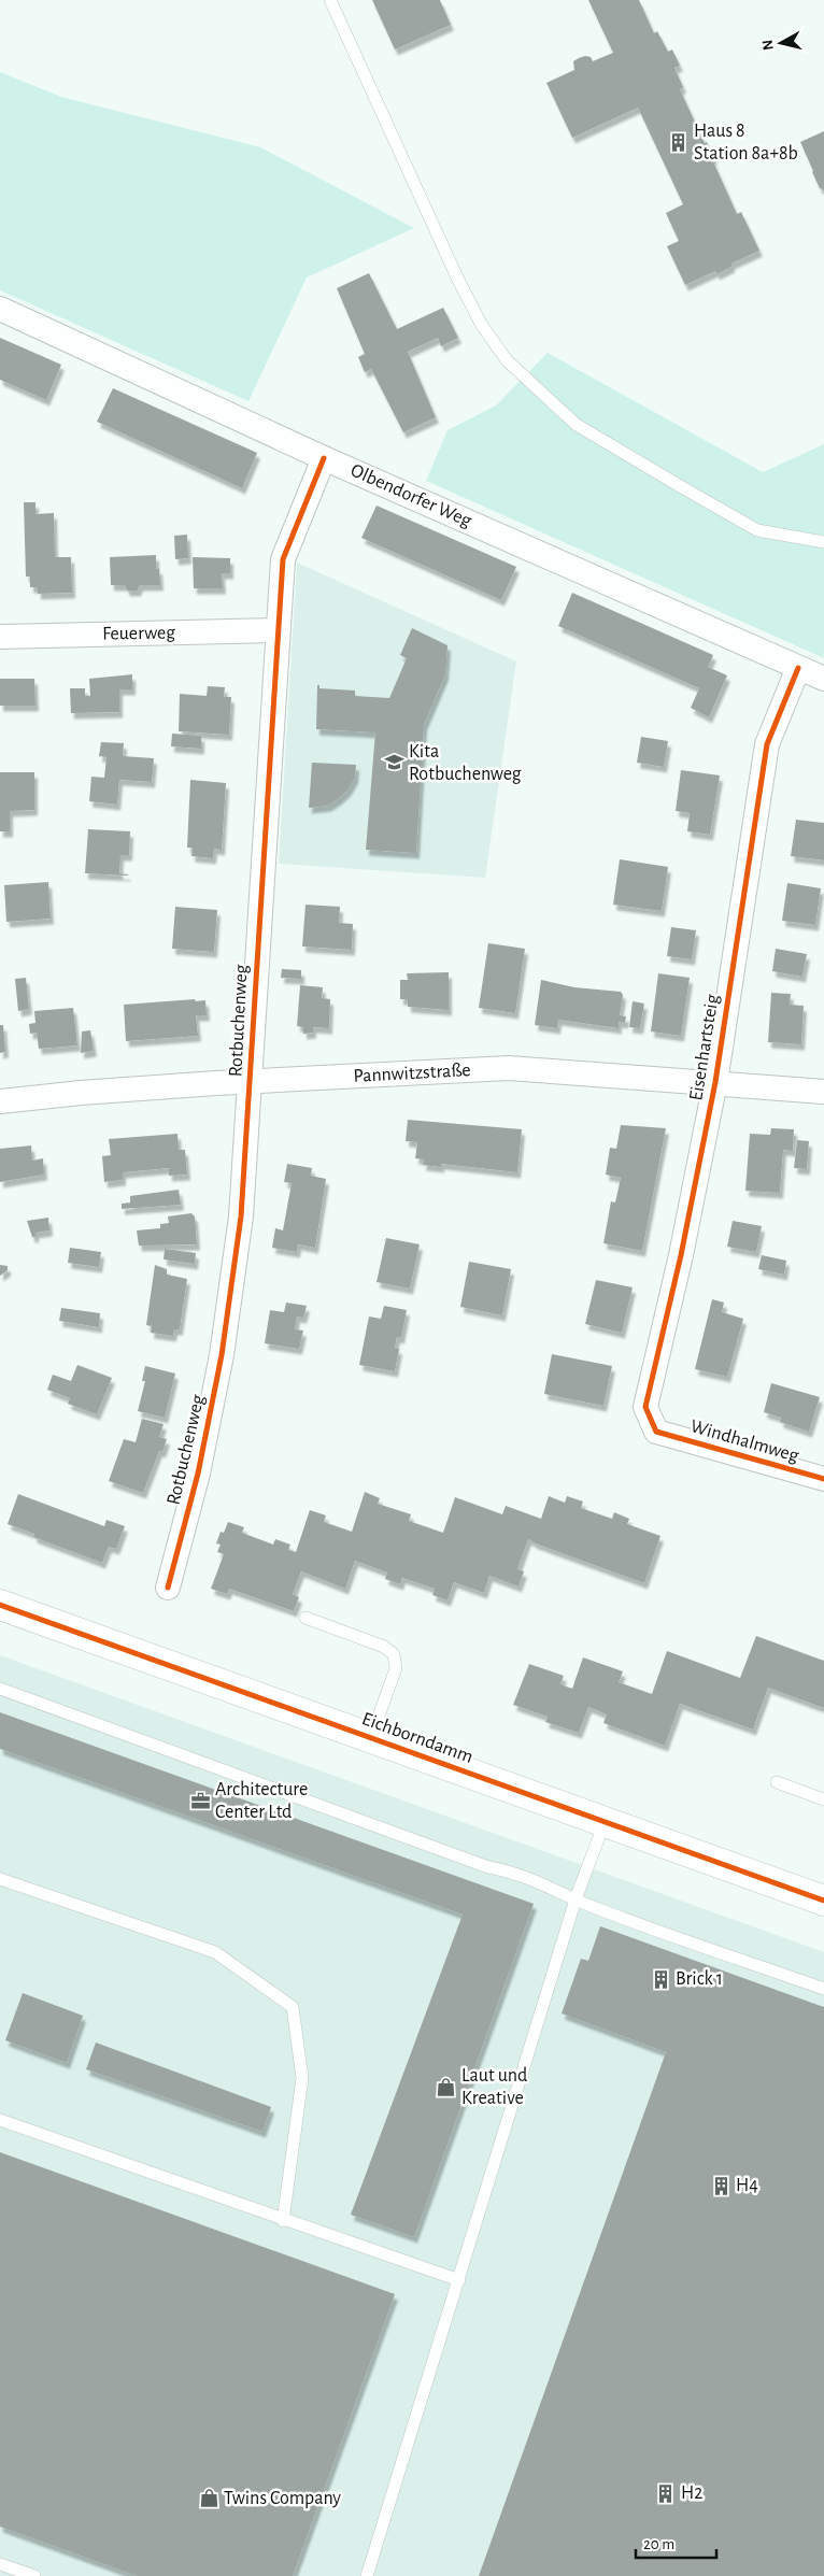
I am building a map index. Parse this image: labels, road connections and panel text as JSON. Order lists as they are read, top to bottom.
{
  "streets": {
    "main road": ["Eichborndamm"],
    "street": [
      "Olbendorfer Weg",
      "Feuerweg",
      "Rotbuchenweg",
      "Eisenhartsteig",
      "Pannwitzstraße",
      "Windhalmweg"
    ]
  },
  "crossings": [
    ["Olbendorfer Weg", "Rotbuchenweg"],
    ["Olbendorfer Weg", "Eisenhartsteig"],
    ["Feuerweg", "Rotbuchenweg"],
    ["Rotbuchenweg", "Pannwitzstraße"],
    ["Eisenhartsteig", "Pannwitzstraße"],
    ["Eisenhartsteig", "Windhalmweg"]
  ],
  "places": {
    "building": [
      "Haus 8 Station 8a+8b",
      "Brick 1",
      "H4",
      "H2"
    ],
    "school or university": ["Kita Rotbuchenweg"],
    "office": ["Architecture Center Ltd"],
    "shop": ["Laut und Kreative", "Twins Company"]
  },
  "scale_bar": "20 m",
  "north": "left"
}
